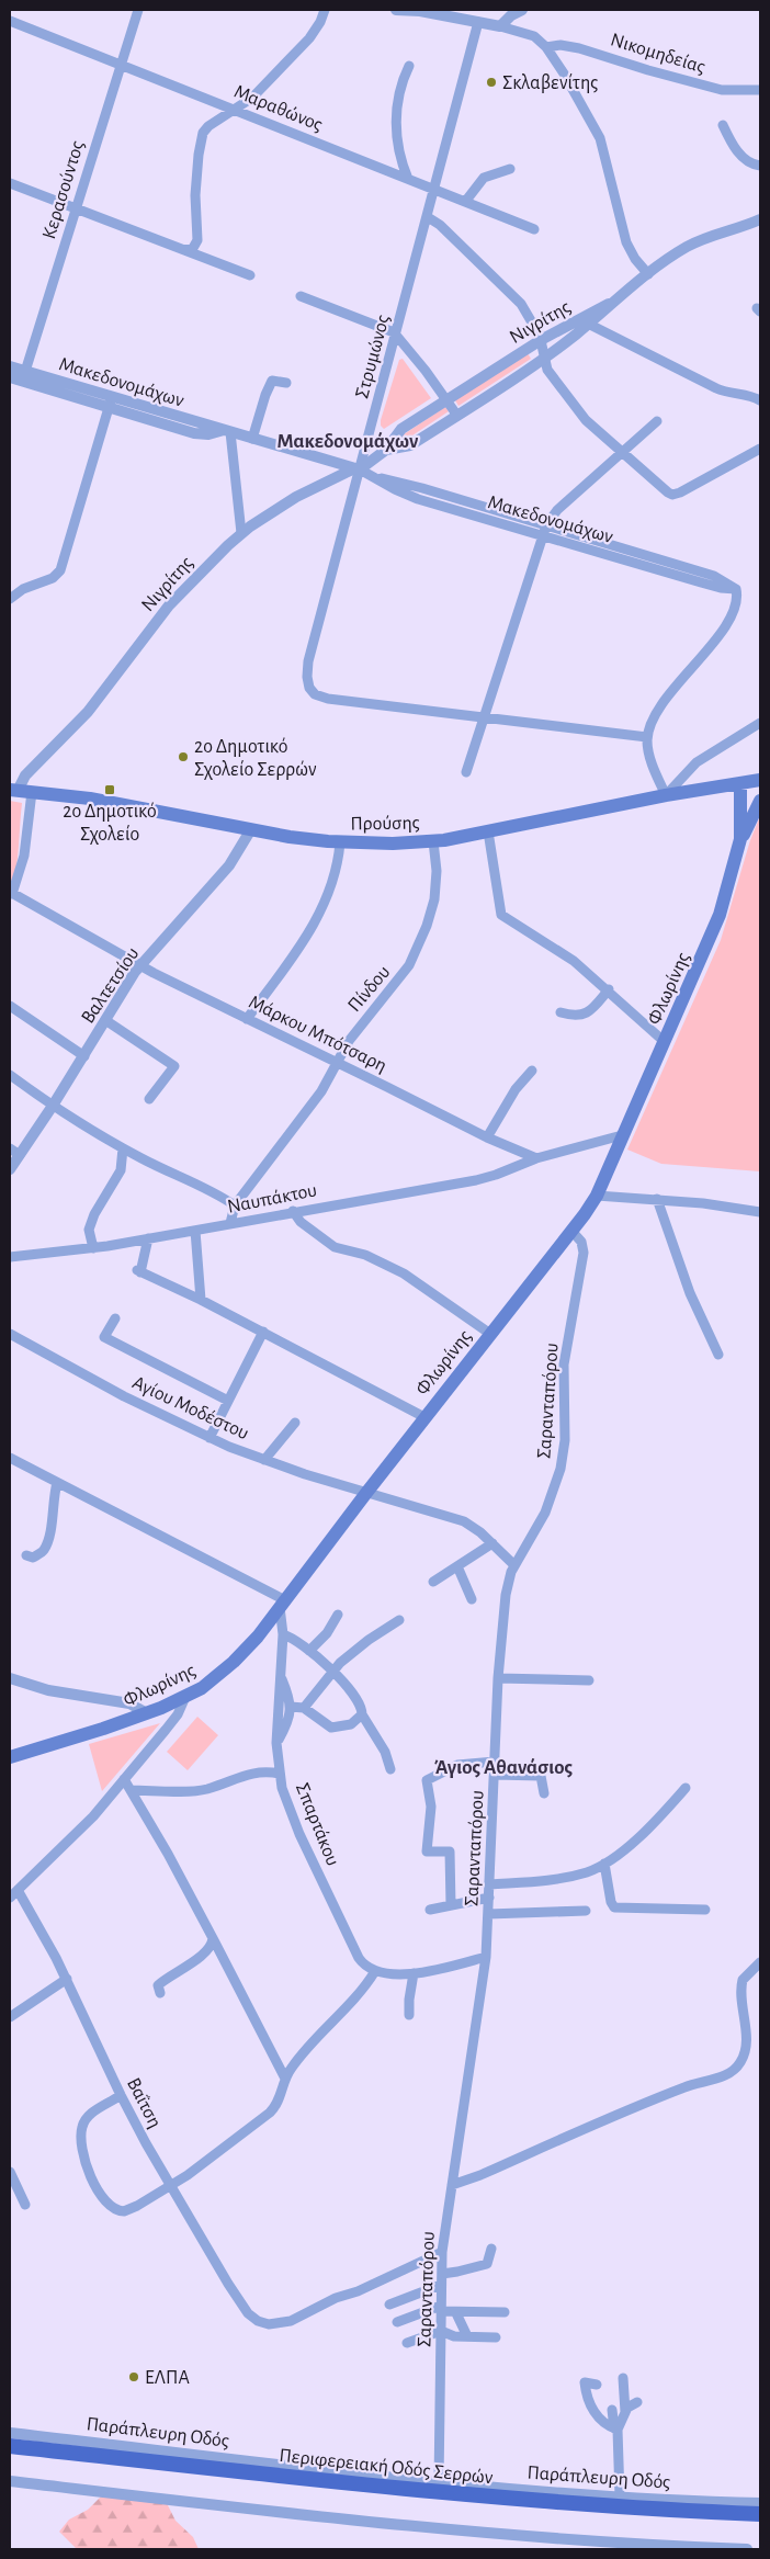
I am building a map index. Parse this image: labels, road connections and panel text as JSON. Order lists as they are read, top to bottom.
{
  "streets": {
    "main road": ["Προύσης", "Φλωρίνης", "Περιφερειακή Οδός Σερρών"],
    "street": [
      "Νικομηδείας",
      "Μαραθώνος",
      "Κερασούντος",
      "Νιγρίτης",
      "Στρυμώνος",
      "Μακεδονομάχων",
      "Βαλτετσίου",
      "Πίνδου",
      "Μάρκου Μπότσαρη",
      "Ναυπάκτου",
      "Σαρανταπόρου",
      "Αγίου Μοδέστου",
      "Σπαρτάκου",
      "Βαΐτση",
      "Παράπλευρη Οδός"
    ]
  },
  "crossings": [
    ["Μαραθώνος", "Κερασούντος"],
    ["Μαραθώνος", "Στρυμώνος"],
    ["Κερασούντος", "Μακεδονομάχων"],
    ["Νιγρίτης", "Στρυμώνος"],
    ["Νιγρίτης", "Μακεδονομάχων"],
    ["Νιγρίτης", "Προύσης"],
    ["Στρυμώνος", "Μακεδονομάχων"],
    ["Προύσης", "Βαλτετσίου"],
    ["Προύσης", "Πίνδου"],
    ["Προύσης", "Φλωρίνης"],
    ["Βαλτετσίου", "Μάρκου Μπότσαρη"],
    ["Πίνδου", "Μάρκου Μπότσαρη"],
    ["Πίνδου", "Ναυπάκτου"],
    ["Φλωρίνης", "Σαρανταπόρου"],
    ["Φλωρίνης", "Αγίου Μοδέστου"],
    ["Φλωρίνης", "Σπαρτάκου"],
    ["Μάρκου Μπότσαρη", "Ναυπάκτου"],
    ["Σαρανταπόρου", "Αγίου Μοδέστου"],
    ["Σαρανταπόρου", "Βαΐτση"],
    ["Σαρανταπόρου", "Παράπλευρη Οδός"]
  ],
  "districts": ["Μακεδονομάχων", "Άγιος Αθανάσιος"],
  "places": {
    "other": ["Σκλαβενίτης", "2ο Δημοτικό Σχολείο Σερρών", "ΕΛΠΑ"],
    "transit": ["2ο Δημοτικό Σχολείο"]
  }
}
